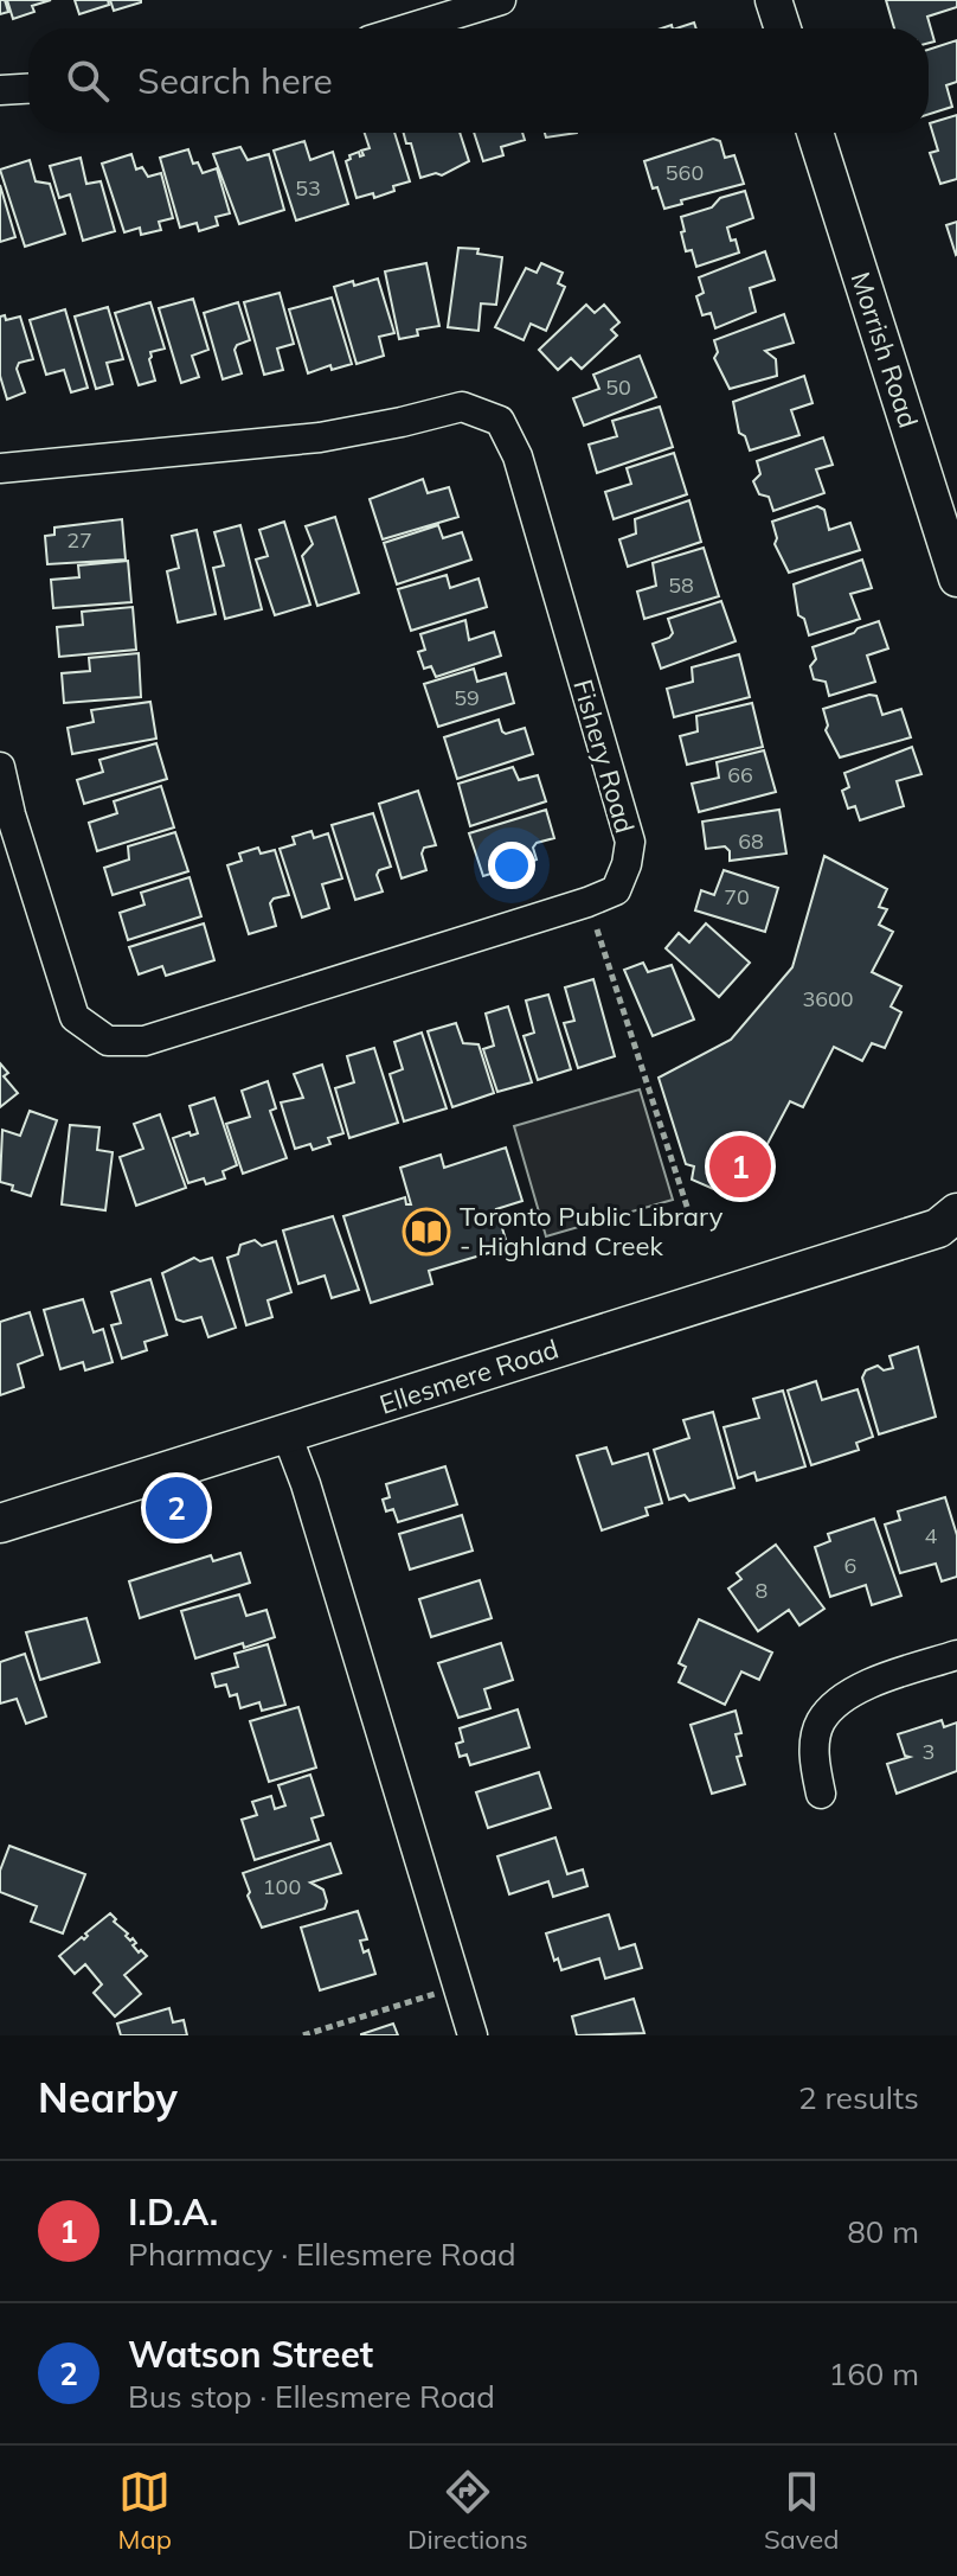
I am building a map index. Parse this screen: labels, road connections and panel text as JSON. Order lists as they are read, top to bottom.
{
  "streets": {
    "main road": ["Ellesmere Road"],
    "street": ["Morrish Road", "Fishery Road"]
  },
  "places": {
    "library": ["Toronto Public Library - Highland Creek"]
  },
  "house_numbers": [
    "560",
    "53",
    "50",
    "27",
    "58",
    "59",
    "66",
    "68",
    "70",
    "3600",
    "4",
    "6",
    "8",
    "3",
    "100"
  ],
  "page": {
    "search": "Search here",
    "pins": ["1", "2"],
    "heading": ["Nearby", "2 results"],
    "list": [
      {
        "mark": "1",
        "name": "I.D.A.",
        "note": "Pharmacy · Ellesmere Road",
        "value": "80 m"
      },
      {
        "mark": "2",
        "name": "Watson Street",
        "note": "Bus stop · Ellesmere Road",
        "value": "160 m"
      }
    ],
    "nav": ["Map", "Directions", "Saved"]
  }
}
